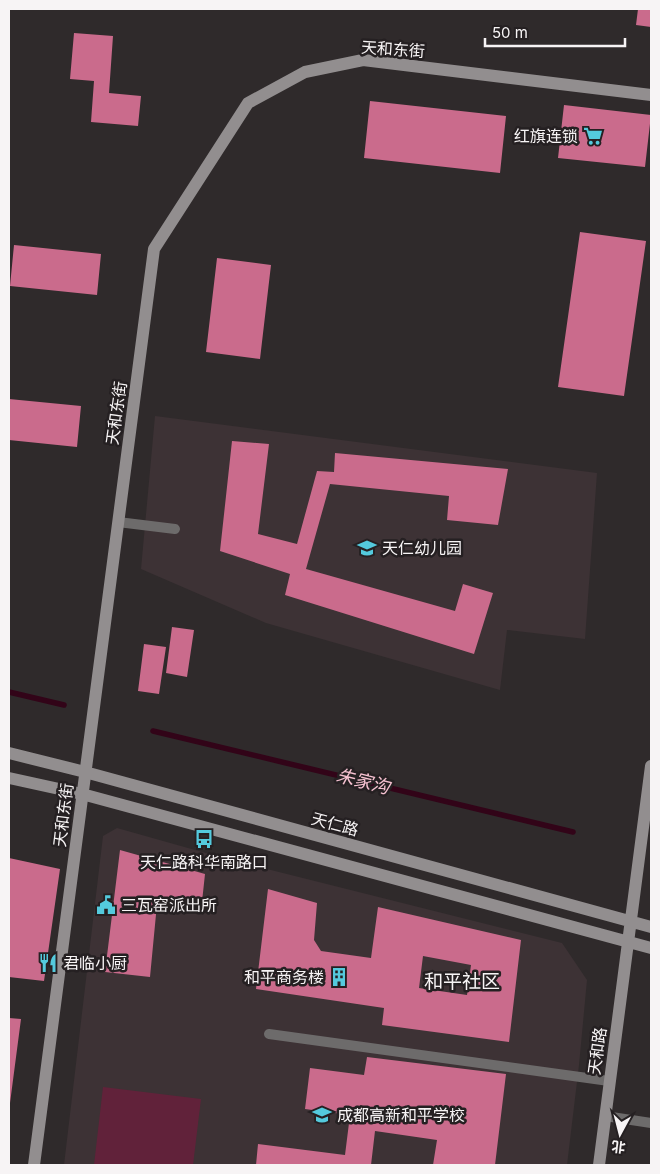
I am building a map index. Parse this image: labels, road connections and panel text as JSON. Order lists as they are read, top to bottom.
{
  "streets": {
    "street": ["天和东街", "天仁路", "天和路"]
  },
  "crossings": [
    ["天和东街", "天仁路"],
    ["天仁路", "天和路"]
  ],
  "districts": ["和平社区"],
  "water": ["朱家沟"],
  "places": {
    "supermarket": ["红旗连锁"],
    "school or university": ["天仁幼儿园", "成都高新和平学校"],
    "bus stop": ["天仁路科华南路口"],
    "public building": ["三瓦窑派出所"],
    "restaurant": ["君临小厨"],
    "building": ["和平商务楼"]
  },
  "scale_bar": "50 m",
  "north": "bottom"
}
